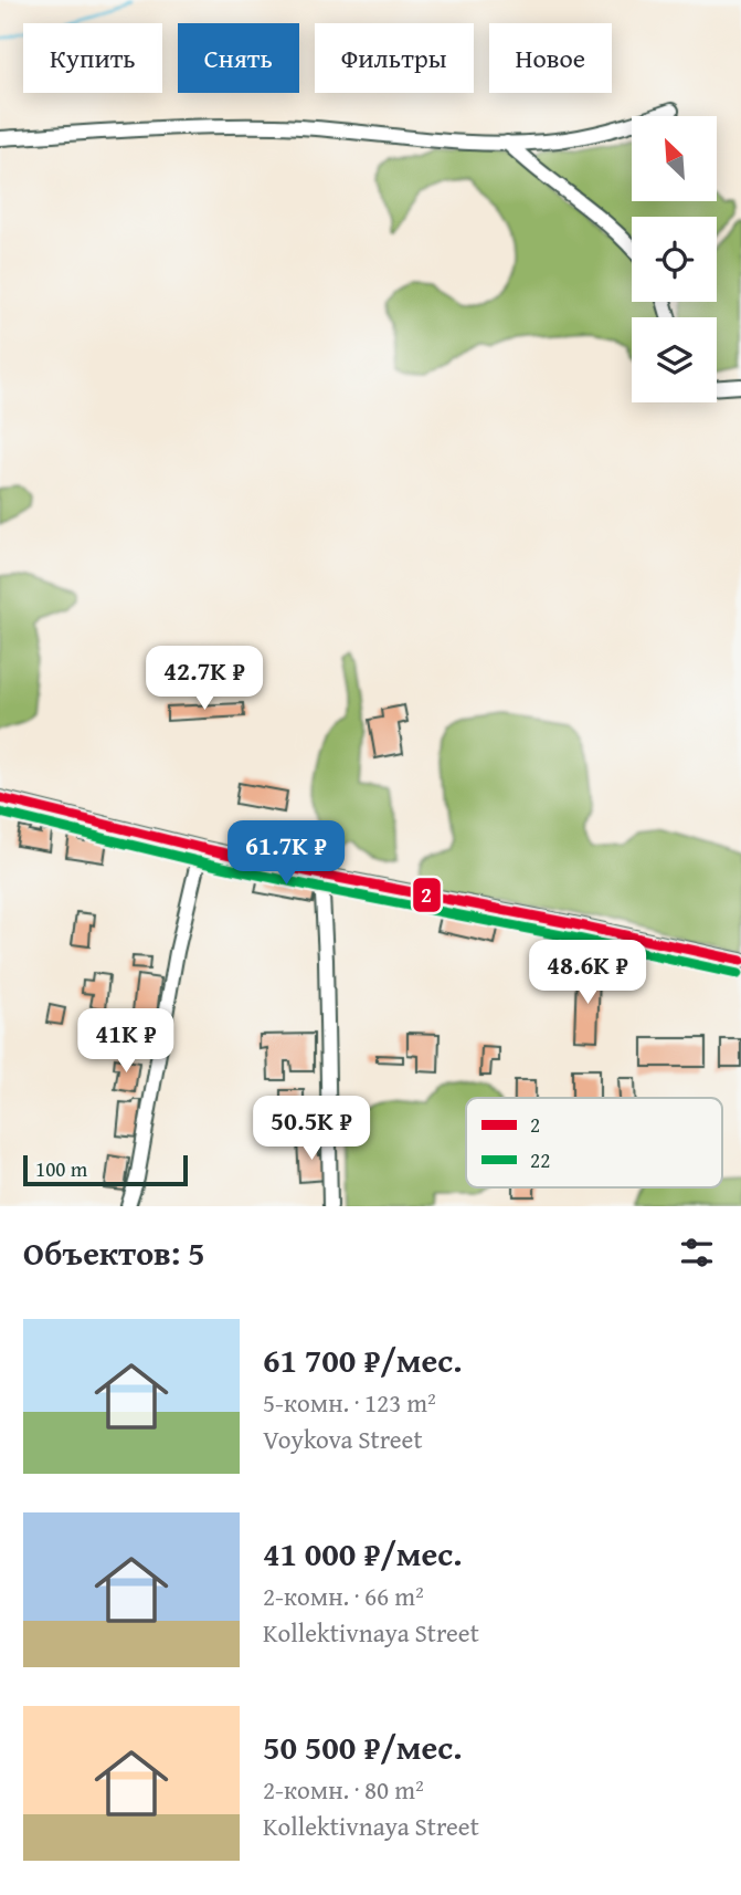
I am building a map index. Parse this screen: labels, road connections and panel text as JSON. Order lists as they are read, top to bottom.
{
  "lines": ["transit line 2", "transit line 22"],
  "legend": ["2", "22"],
  "scale_bar": "100 m",
  "north": "top left",
  "page": {
    "chip": [
      "Купить",
      "Снять",
      "Фильтры",
      "Новое"
    ],
    "price": [
      "42.7K ₽",
      "61.7K ₽",
      "48.6K ₽",
      "41K ₽",
      "50.5K ₽"
    ],
    "scale": "100 m",
    "heading": "Объектов: 5",
    "list": [
      {
        "name": "61 700 ₽/мес.",
        "note": "5-комн. · 123 m² · Voykova Street"
      },
      {
        "name": "41 000 ₽/мес.",
        "note": "2-комн. · 66 m² · Kollektivnaya Street"
      },
      {
        "name": "50 500 ₽/мес.",
        "note": "2-комн. · 80 m² · Kollektivnaya Street"
      }
    ]
  }
}
